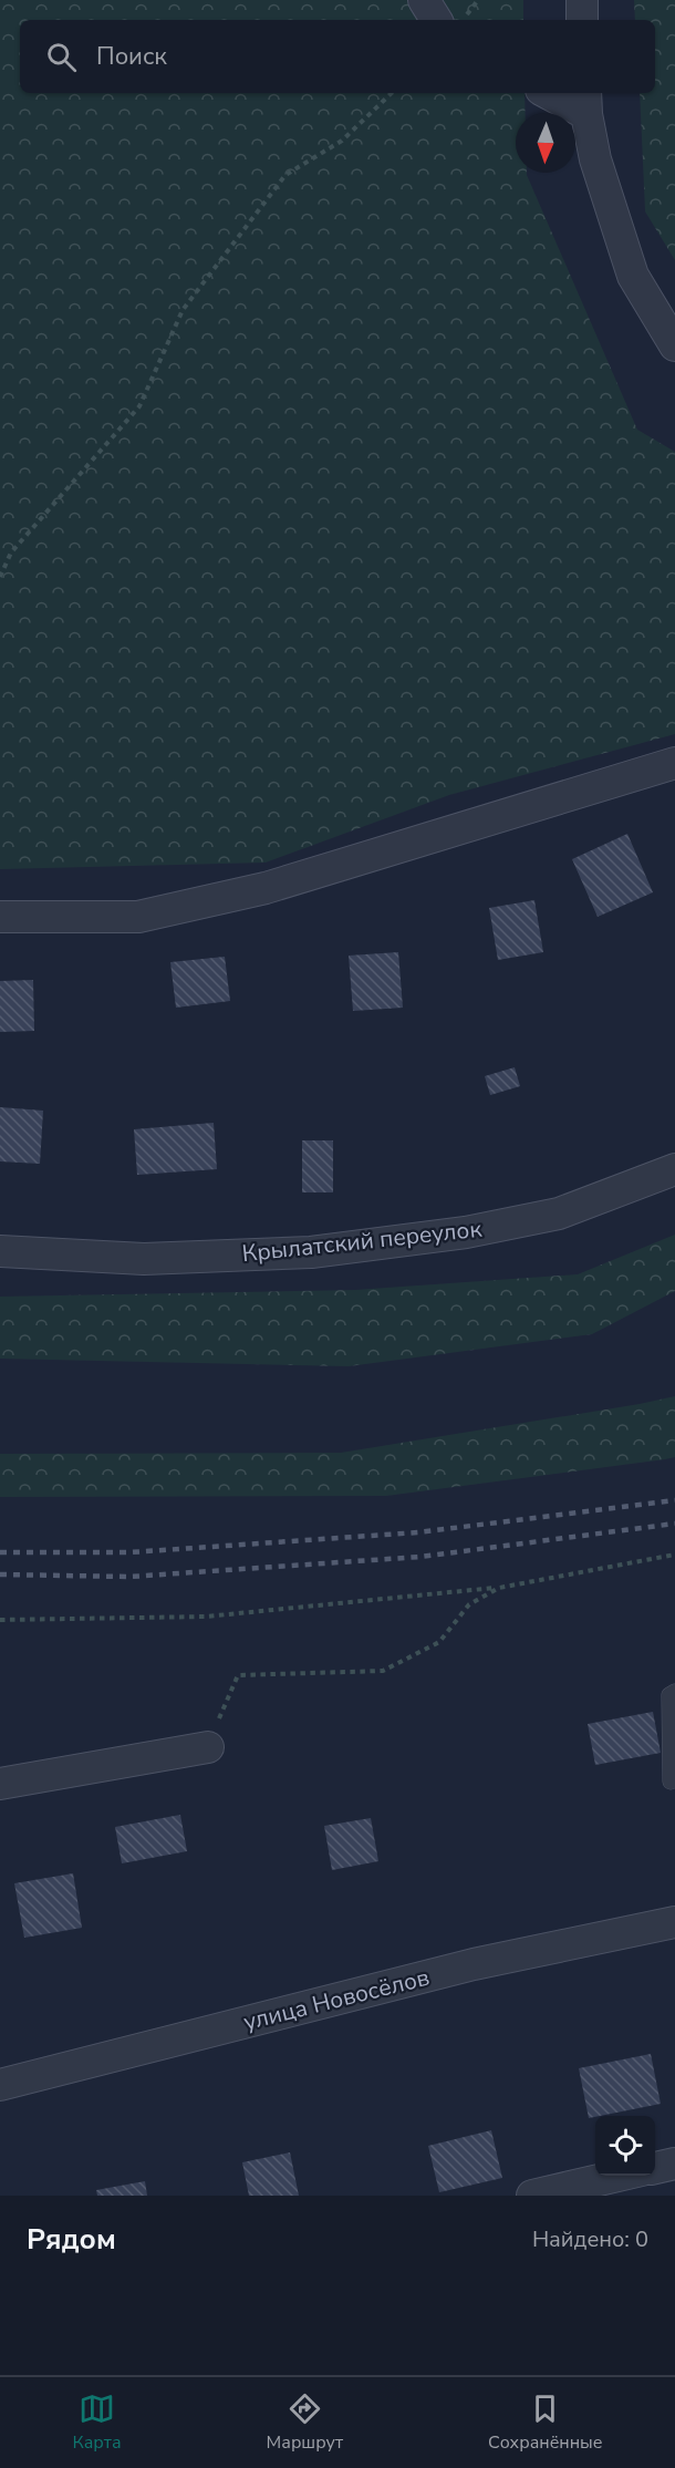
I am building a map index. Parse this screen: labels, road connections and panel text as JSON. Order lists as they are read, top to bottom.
{
  "streets": {
    "street": ["Крылатский переулок", "улица Новосёлов"]
  },
  "north": "bottom",
  "page": {
    "search": "Поиск",
    "heading": ["Рядом", "Найдено: 0"],
    "nav": ["Карта", "Маршрут", "Сохранённые"]
  }
}
